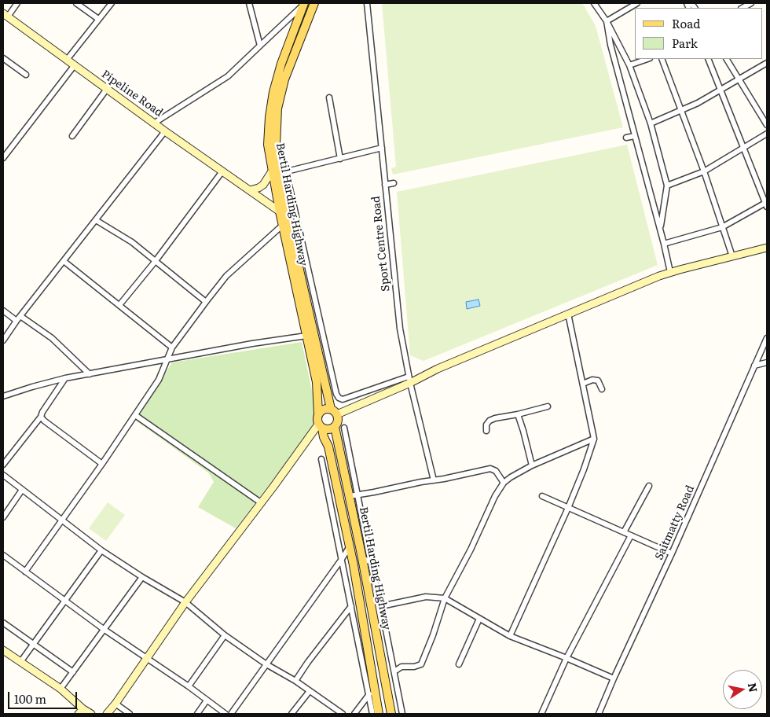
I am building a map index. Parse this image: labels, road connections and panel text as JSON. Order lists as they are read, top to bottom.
{
  "streets": {
    "main road": ["Bertil Harding Highway"],
    "street": ["Pipeline Road", "Sport Centre Road", "Saitmatty Road"]
  },
  "crossings": [
    ["Pipeline Road", "Bertil Harding Highway"]
  ],
  "legend": ["Road", "Park"],
  "scale_bar": "100 m",
  "north": "right"
}
